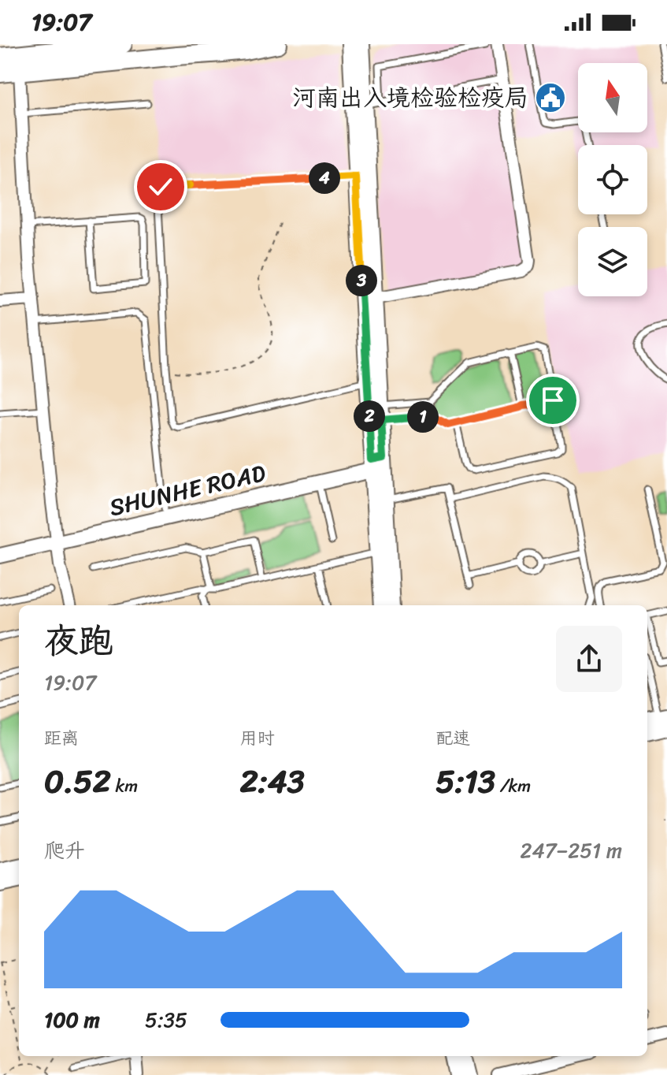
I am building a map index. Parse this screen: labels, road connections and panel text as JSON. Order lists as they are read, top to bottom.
{
  "streets": {
    "street": ["SHUNHE ROAD"]
  },
  "places": {
    "public building": ["河南出入境检验检疫局"]
  },
  "north": "top",
  "page": {
    "status": "19:07",
    "pins": [
      "4",
      "3",
      "2",
      "1"
    ],
    "heading": ["夜跑", "19:07"],
    "stats": [
      ["距离", "0.52 km"],
      ["用时", "2:43"],
      ["配速", "5:13 /km"]
    ],
    "chart": ["爬升", "247–251 m"],
    "list": [
      {
        "name": "100 m",
        "note": "5:35"
      }
    ]
  }
}
